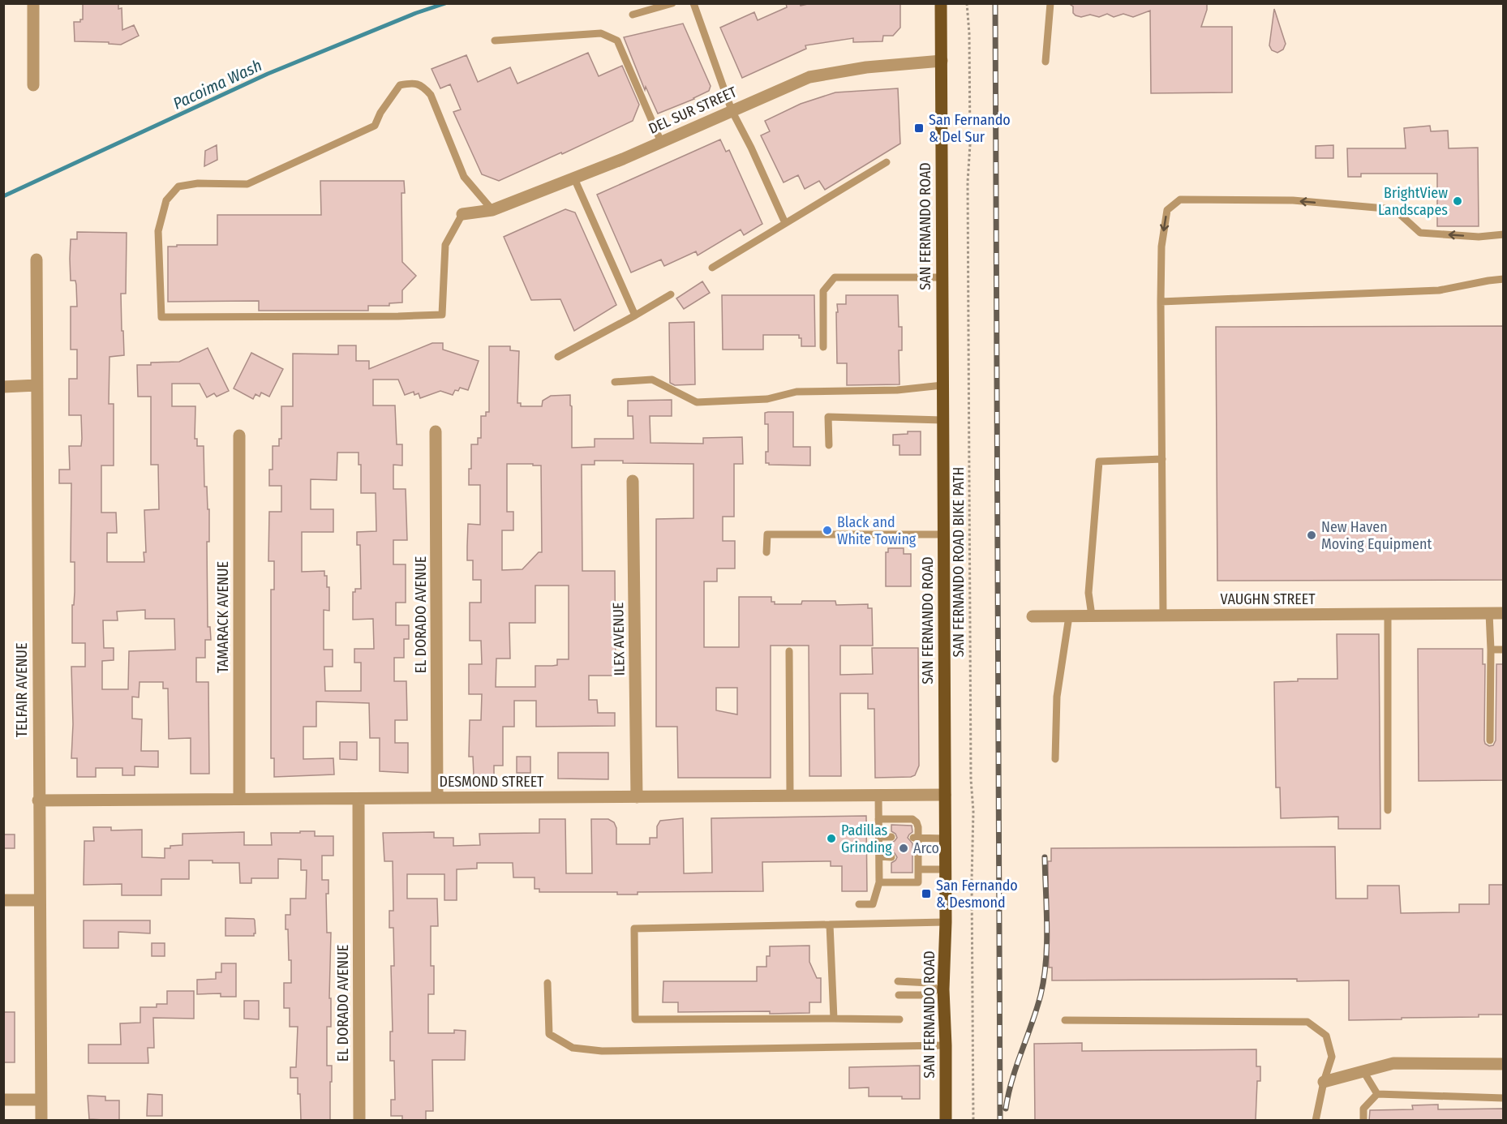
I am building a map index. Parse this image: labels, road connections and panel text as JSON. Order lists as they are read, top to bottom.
{
  "streets": {
    "main road": ["SAN FERNANDO ROAD"],
    "street": [
      "DEL SUR STREET",
      "VAUGHN STREET",
      "EL DORADO AVENUE",
      "TAMARACK AVENUE",
      "ILEX AVENUE",
      "TELFAIR AVENUE",
      "DESMOND STREET"
    ],
    "path": ["SAN FERNANDO ROAD BIKE PATH"]
  },
  "crossings": [
    ["DEL SUR STREET", "SAN FERNANDO ROAD"],
    ["SAN FERNANDO ROAD", "DESMOND STREET"],
    ["EL DORADO AVENUE", "DESMOND STREET"],
    ["TAMARACK AVENUE", "DESMOND STREET"],
    ["ILEX AVENUE", "DESMOND STREET"],
    ["TELFAIR AVENUE", "DESMOND STREET"]
  ],
  "water": ["Pacoima Wash"],
  "places": {
    "transit": ["San Fernando & Del Sur", "San Fernando & Desmond"],
    "other": [
      "BrightView Landscapes",
      "Black and White Towing",
      "New Haven Moving Equipment",
      "Padillas Grinding",
      "Arco"
    ]
  }
}
